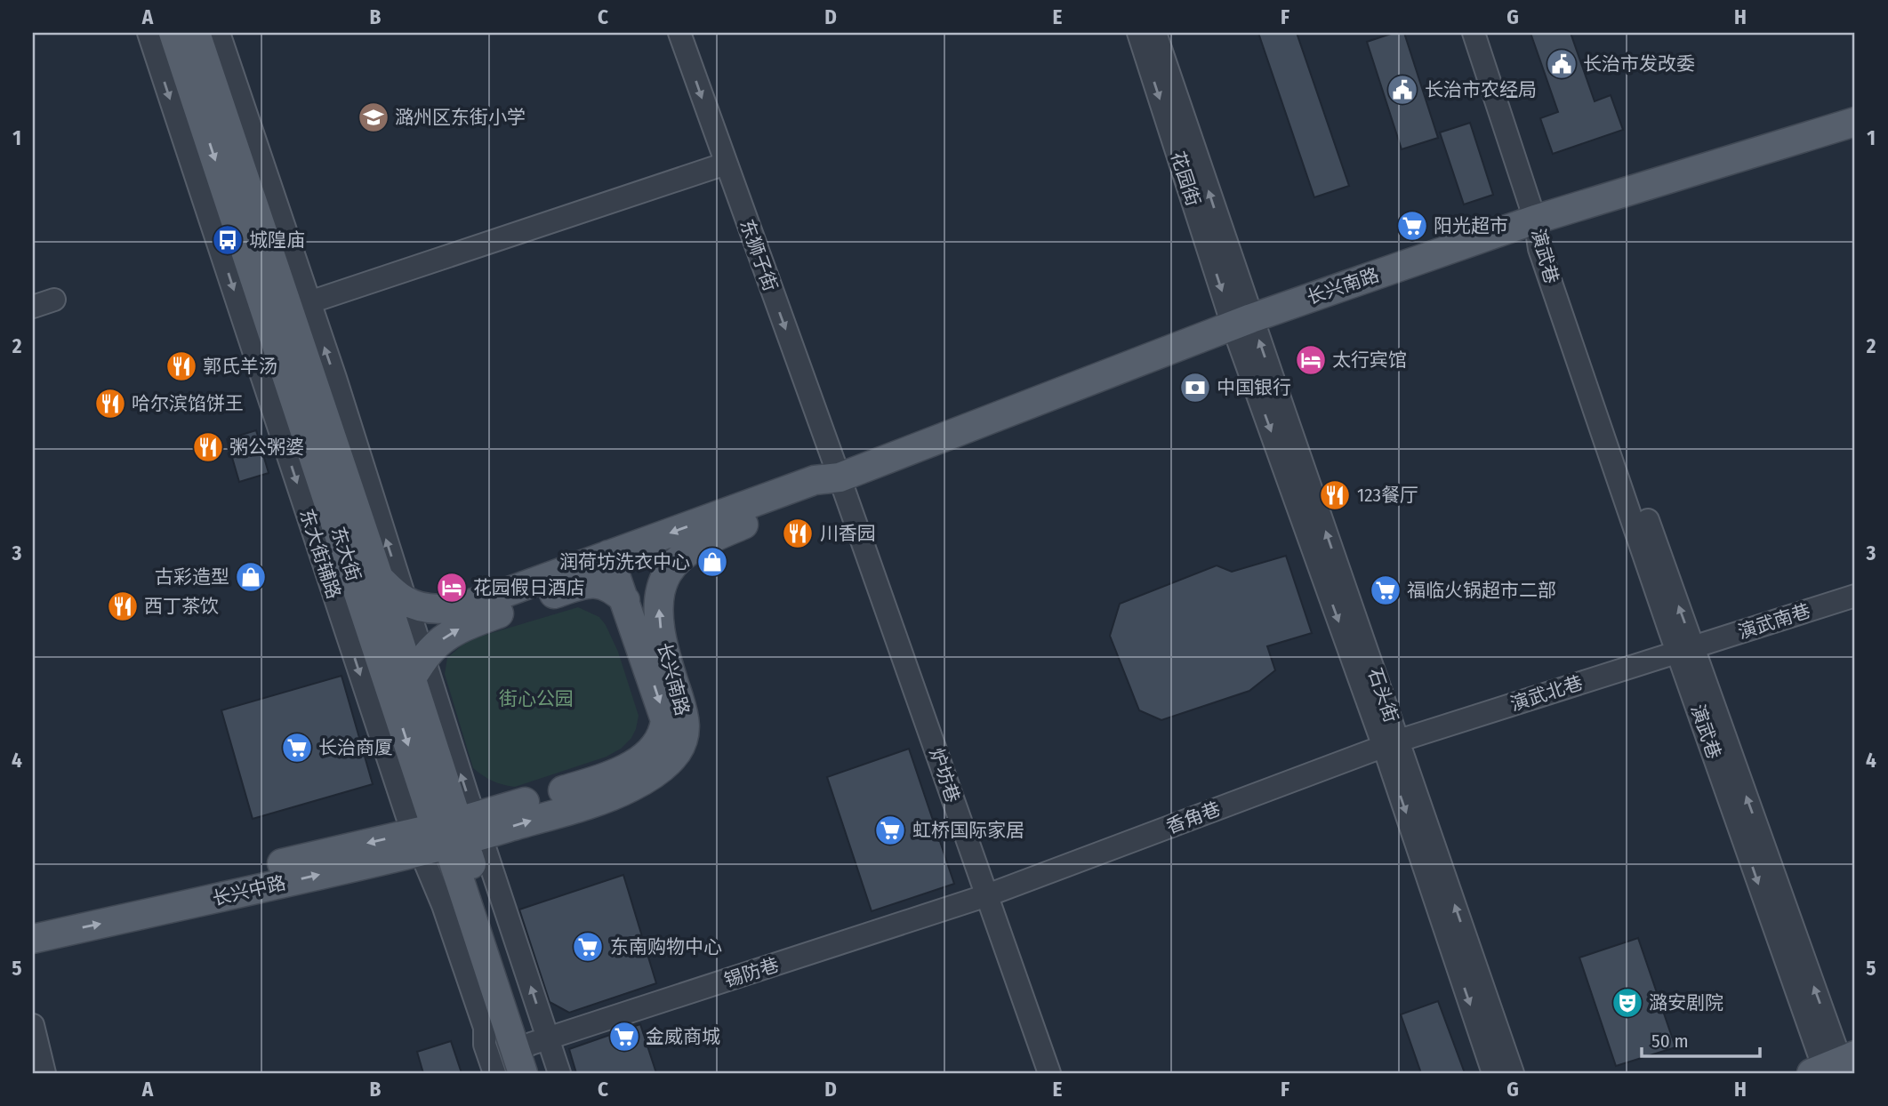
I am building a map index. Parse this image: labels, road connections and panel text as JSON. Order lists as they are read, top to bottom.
{
  "streets": {
    "main road": ["长兴南路", "东大街", "长兴中路"],
    "street": [
      "花园街",
      "东狮子街",
      "演武巷",
      "东大街辅路",
      "演武南巷",
      "演武北巷",
      "石头街",
      "炉坊巷",
      "香角巷",
      "锡防巷"
    ]
  },
  "crossings": [
    ["花园街", "长兴南路"],
    ["花园街", "石头街"],
    ["东狮子街", "长兴南路"],
    ["东狮子街", "炉坊巷"],
    ["演武巷", "长兴南路"],
    ["演武巷", "演武南巷"],
    ["演武巷", "演武北巷"],
    ["长兴南路", "东大街辅路"],
    ["长兴南路", "东大街"],
    ["长兴南路", "石头街"],
    ["长兴南路", "炉坊巷"],
    ["长兴南路", "长兴中路"],
    ["东大街辅路", "东大街"],
    ["东大街辅路", "长兴中路"],
    ["东大街", "长兴中路"],
    ["东大街", "锡防巷"],
    ["演武南巷", "演武北巷"],
    ["演武北巷", "石头街"],
    ["演武北巷", "香角巷"],
    ["石头街", "香角巷"],
    ["炉坊巷", "香角巷"],
    ["炉坊巷", "锡防巷"],
    ["香角巷", "锡防巷"]
  ],
  "one_way": ["东狮子街"],
  "parks": ["街心公园"],
  "places": {
    "public building": ["长治市发改委", "长治市农经局"],
    "school or university": ["潞州区东街小学"],
    "supermarket": [
      "阳光超市",
      "福临火锅超市二部",
      "长治商厦",
      "虹桥国际家居",
      "东南购物中心",
      "金威商城"
    ],
    "bus stop": ["城隍庙"],
    "hotel": ["太行宾馆", "花园假日酒店"],
    "restaurant": [
      "郭氏羊汤",
      "哈尔滨馅饼王",
      "粥公粥婆",
      "123餐厅",
      "川香园",
      "西丁茶饮"
    ],
    "bank": ["中国银行"],
    "shop": ["润荷坊洗衣中心", "古彩造型"],
    "theatre": ["潞安剧院"]
  },
  "scale_bar": "50 m",
  "grid": {
    "columns": [
      "A",
      "B",
      "C",
      "D",
      "E",
      "F",
      "G",
      "H"
    ],
    "rows": [
      "1",
      "2",
      "3",
      "4",
      "5"
    ]
  }
}
